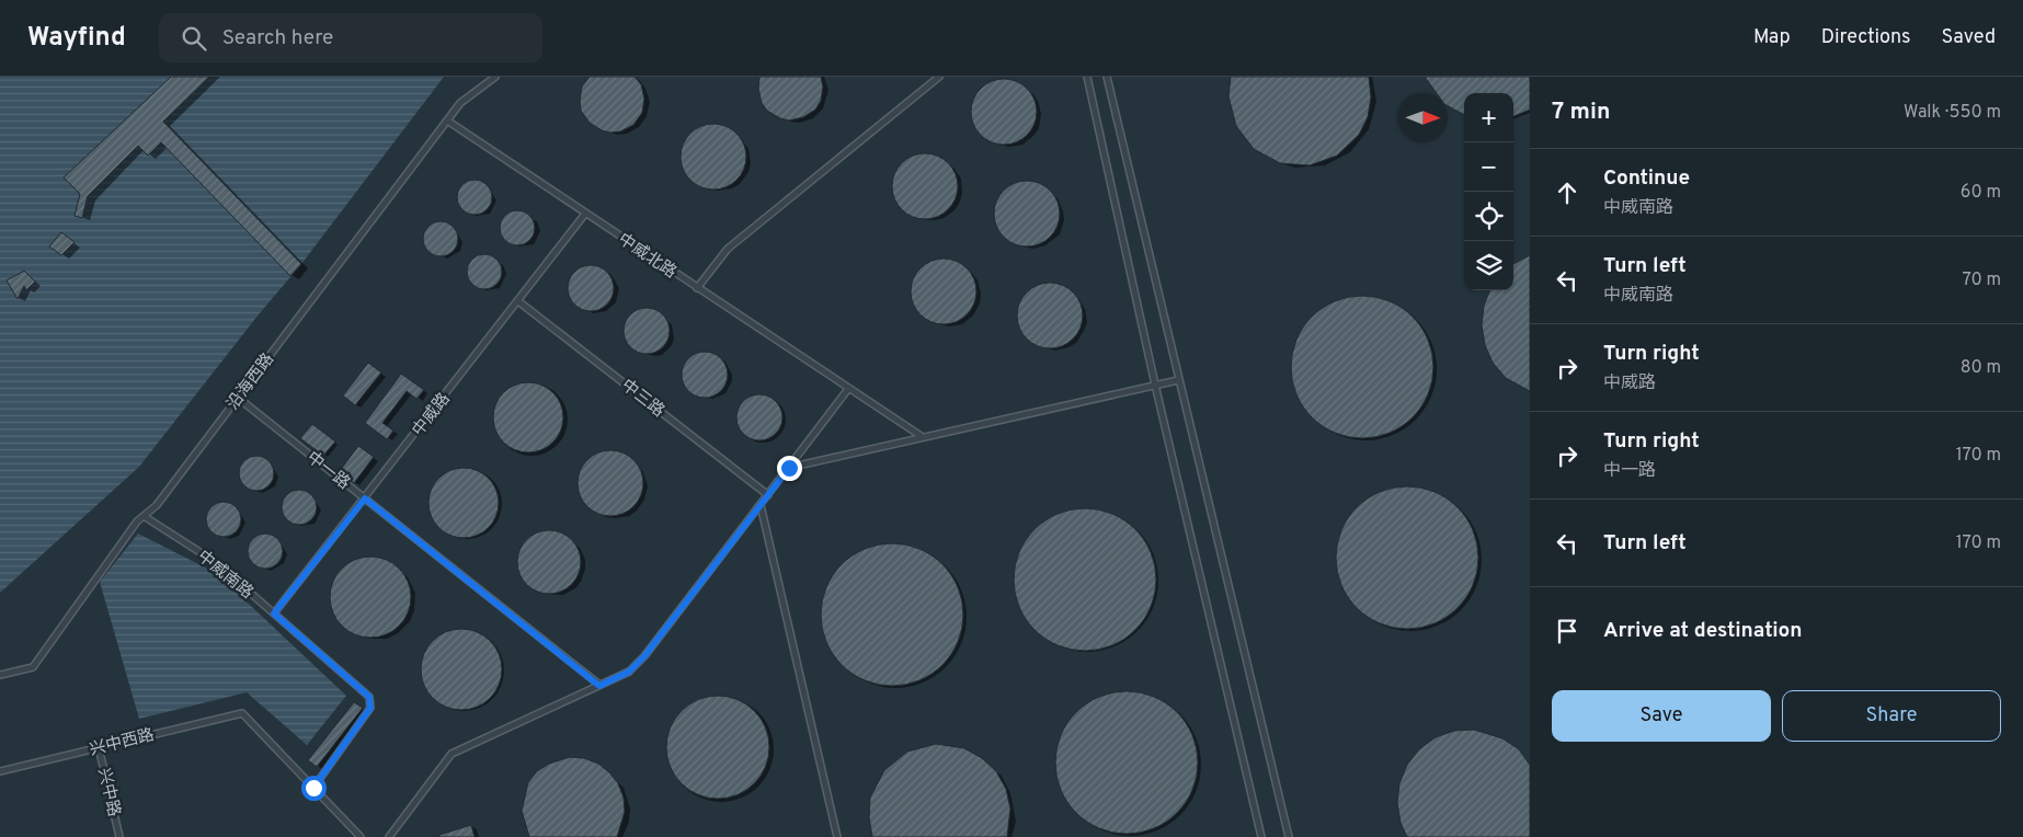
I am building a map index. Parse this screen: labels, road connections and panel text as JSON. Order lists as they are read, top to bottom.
{
  "streets": {
    "lane": [
      "中威北路",
      "沿海西路",
      "中三路",
      "中威路",
      "中一路",
      "中威南路",
      "兴中西路",
      "兴中路"
    ]
  },
  "crossings": [
    ["中威北路", "沿海西路"],
    ["中威北路", "中威路"],
    ["沿海西路", "中一路"],
    ["沿海西路", "中威南路"],
    ["中三路", "中威路"],
    ["中威路", "中一路"],
    ["中威路", "中威南路"],
    ["中威南路", "兴中西路"],
    ["兴中西路", "兴中路"]
  ],
  "north": "right",
  "page": {
    "header": "Wayfind",
    "search": "Search here",
    "nav": ["Map", "Directions", "Saved"],
    "heading": ["7 min", "Walk · 550 m"],
    "map_buttons": ["+", "−"],
    "list": [
      ["Continue", "中威南路", "60 m"],
      ["Turn left", "中威南路", "70 m"],
      ["Turn right", "中威路", "80 m"],
      ["Turn right", "中一路", "170 m"],
      ["Turn left", "170 m"],
      "Arrive at destination"
    ],
    "buttons": ["Save", "Share"]
  }
}
